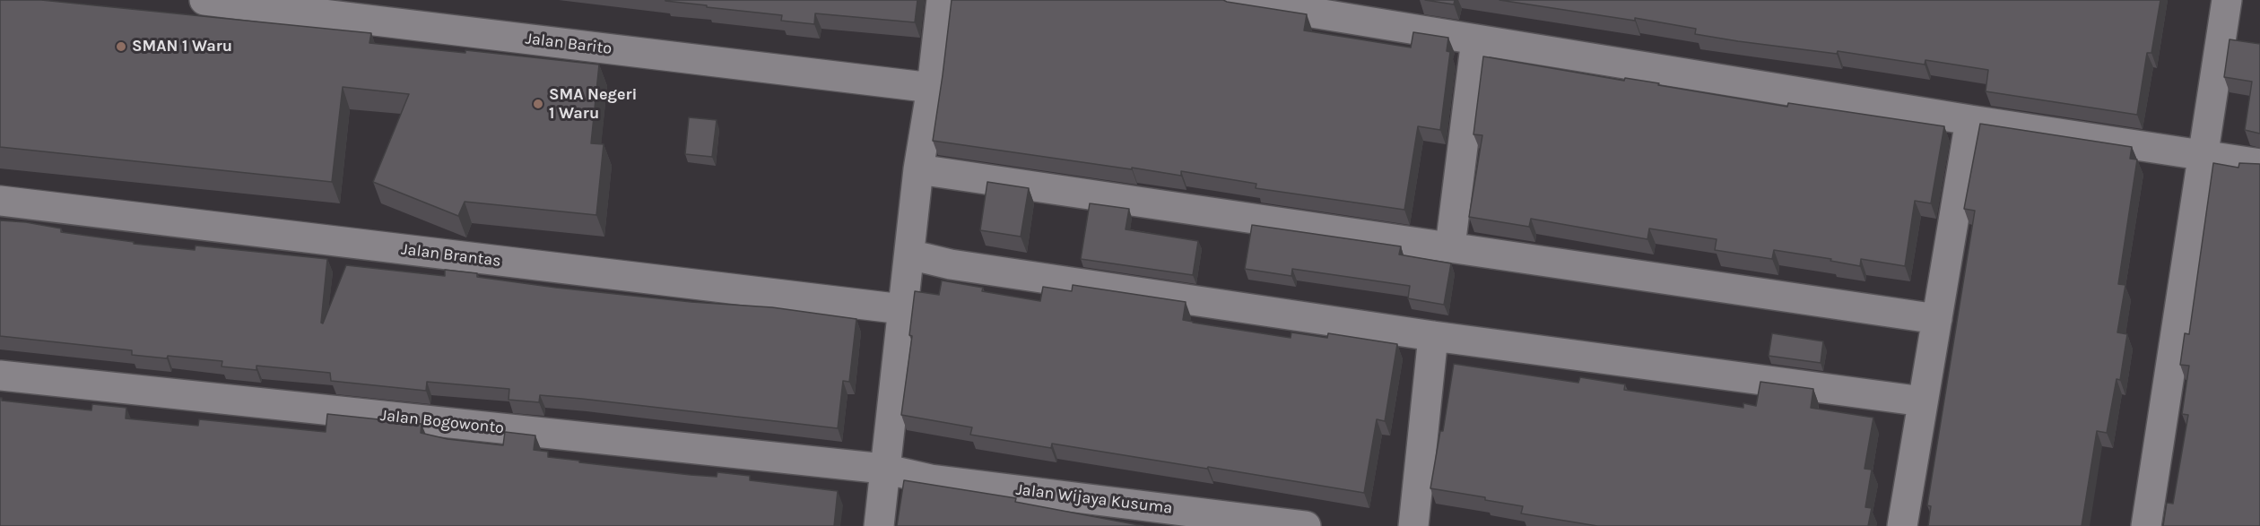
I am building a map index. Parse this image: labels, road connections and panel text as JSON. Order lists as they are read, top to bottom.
{
  "streets": {
    "street": [
      "Jalan Barito",
      "Jalan Brantas",
      "Jalan Bogowonto",
      "Jalan Wijaya Kusuma"
    ]
  },
  "crossings": [
    ["Jalan Bogowonto", "Jalan Wijaya Kusuma"]
  ],
  "places": ["SMAN 1 Waru", "SMA Negeri 1 Waru"]
}
